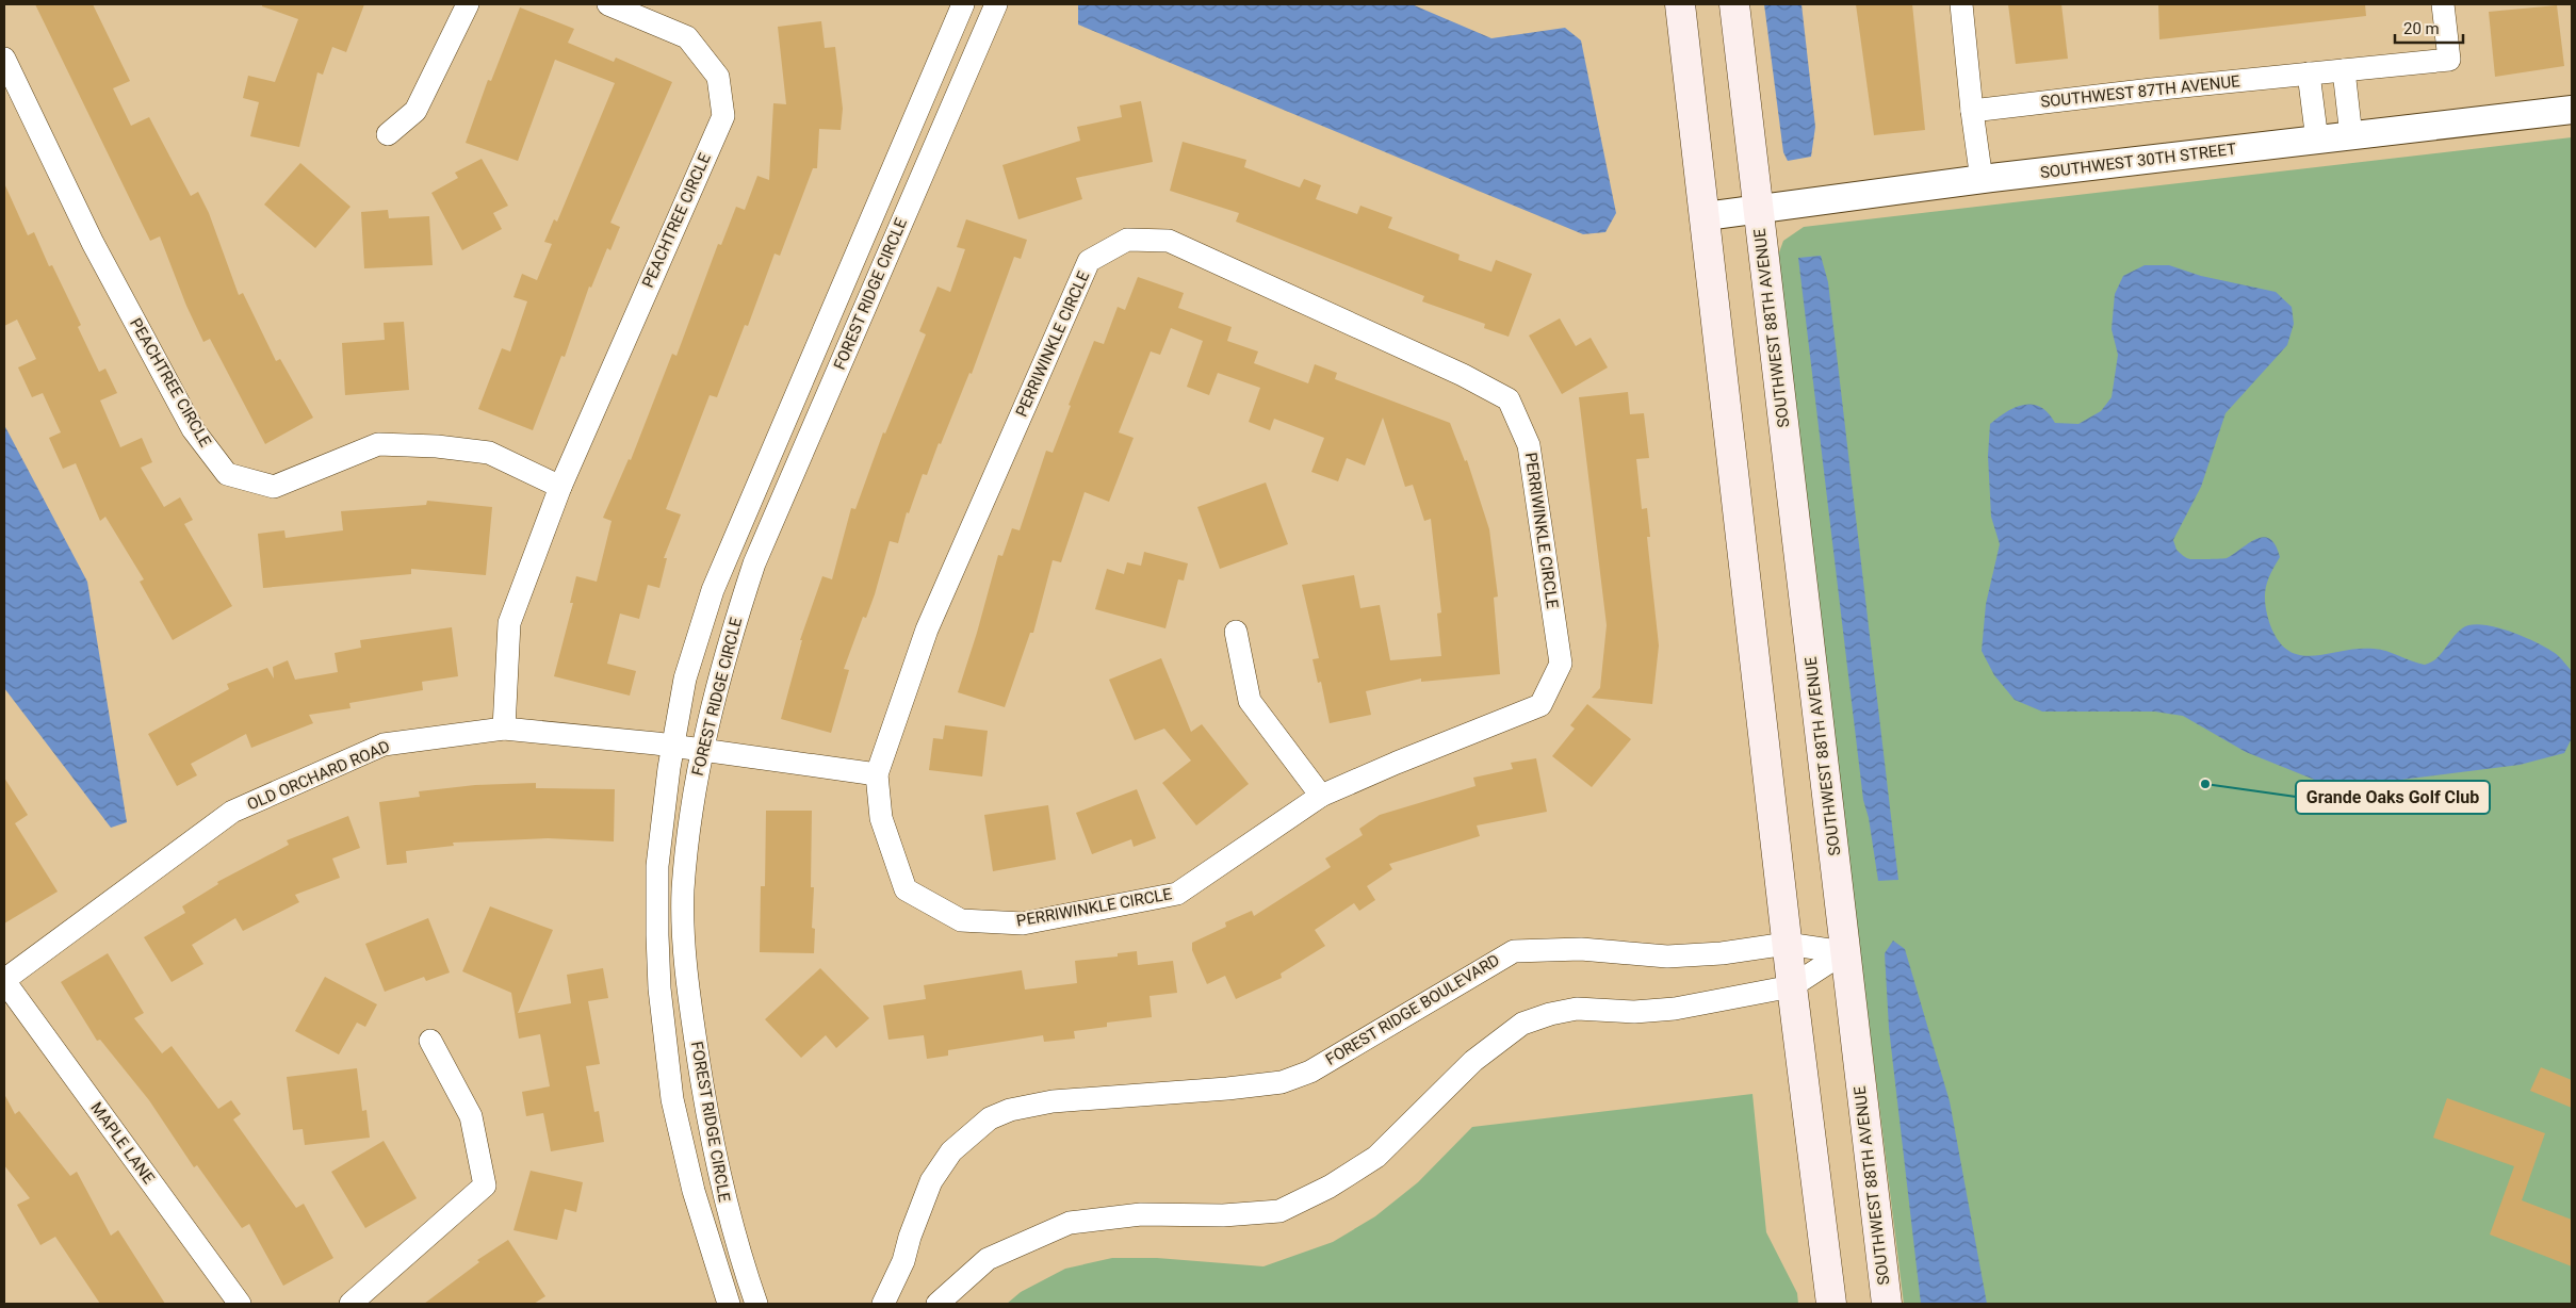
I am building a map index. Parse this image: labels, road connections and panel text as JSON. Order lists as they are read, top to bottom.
{
  "streets": {
    "main road": ["SOUTHWEST 88TH AVENUE"],
    "street": [
      "SOUTHWEST 87TH AVENUE",
      "SOUTHWEST 30TH STREET",
      "PEACHTREE CIRCLE",
      "FOREST RIDGE CIRCLE",
      "PERRIWINKLE CIRCLE",
      "OLD ORCHARD ROAD",
      "FOREST RIDGE BOULEVARD",
      "MAPLE LANE"
    ]
  },
  "crossings": [
    ["SOUTHWEST 30TH STREET", "SOUTHWEST 88TH AVENUE"],
    ["PEACHTREE CIRCLE", "OLD ORCHARD ROAD"],
    ["FOREST RIDGE CIRCLE", "OLD ORCHARD ROAD"],
    ["SOUTHWEST 88TH AVENUE", "FOREST RIDGE BOULEVARD"],
    ["PERRIWINKLE CIRCLE", "OLD ORCHARD ROAD"],
    ["OLD ORCHARD ROAD", "MAPLE LANE"]
  ],
  "places": ["Grande Oaks Golf Club"],
  "scale_bar": "20 m"
}
